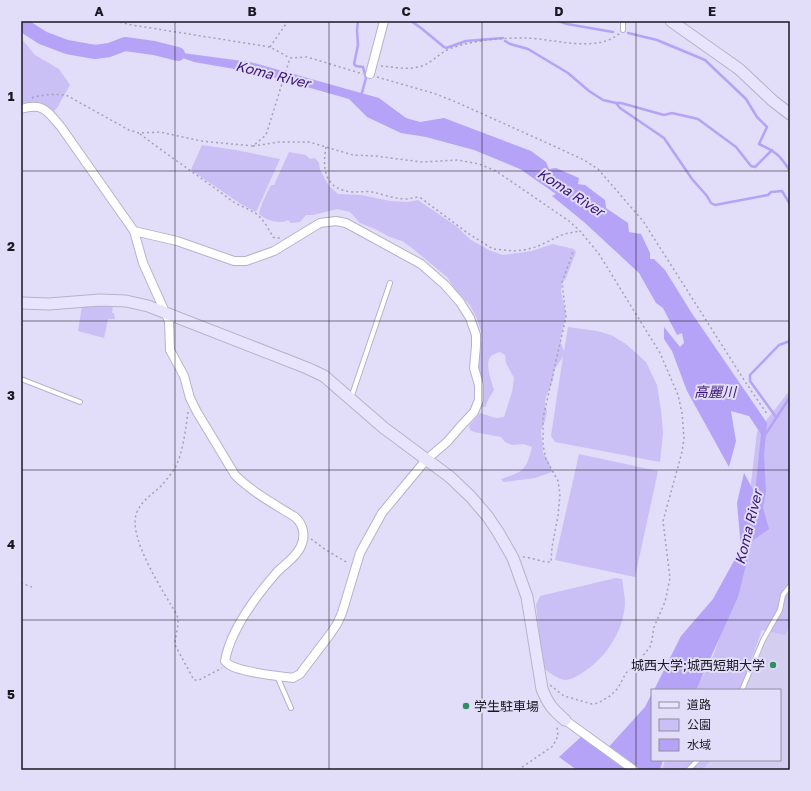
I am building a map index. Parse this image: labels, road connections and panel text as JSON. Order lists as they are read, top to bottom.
{
  "water": ["Koma River", "高麗川"],
  "places": ["城西大学;城西短期大学", "学生駐車場"],
  "legend": ["道路", "公園", "水域"],
  "grid": {
    "columns": [
      "A",
      "B",
      "C",
      "D",
      "E"
    ],
    "rows": [
      "1",
      "2",
      "3",
      "4",
      "5"
    ]
  }
}
